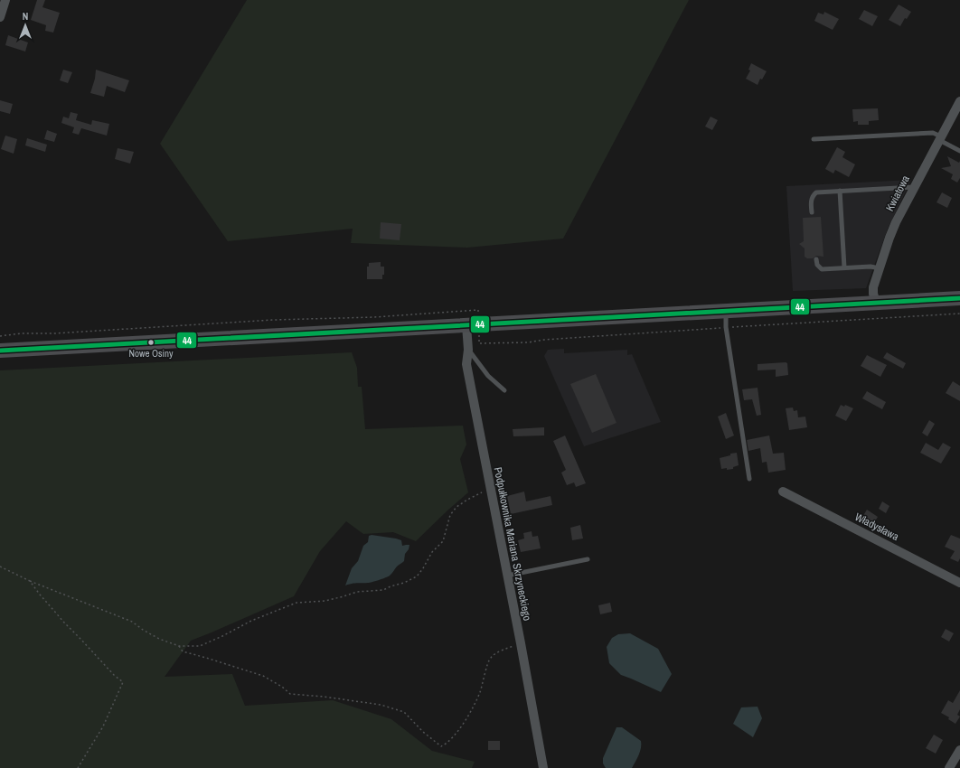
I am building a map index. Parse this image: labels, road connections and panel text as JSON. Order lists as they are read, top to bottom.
{
  "streets": {
    "street": ["Kwiatowa", "Władysława", "Podpułkownika Mariana Skrzyneckiego"]
  },
  "places": ["Nowe Osiny"],
  "lines": ["transit line 44"],
  "north": "top"
}
